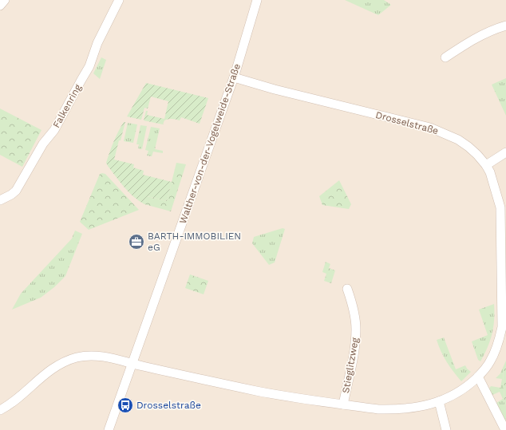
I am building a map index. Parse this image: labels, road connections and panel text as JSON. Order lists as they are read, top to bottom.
{
  "streets": {
    "street": [
      "Falkenring",
      "Drosselstraße",
      "Walther-von-der-Vogelweide-Straße",
      "Stieglitzweg"
    ]
  },
  "crossings": [
    ["Drosselstraße", "Walther-von-der-Vogelweide-Straße"],
    ["Drosselstraße", "Stieglitzweg"]
  ],
  "places": {
    "office": ["BARTH-IMMOBILIEN eG"],
    "bus stop": ["Drosselstraße"]
  }
}
